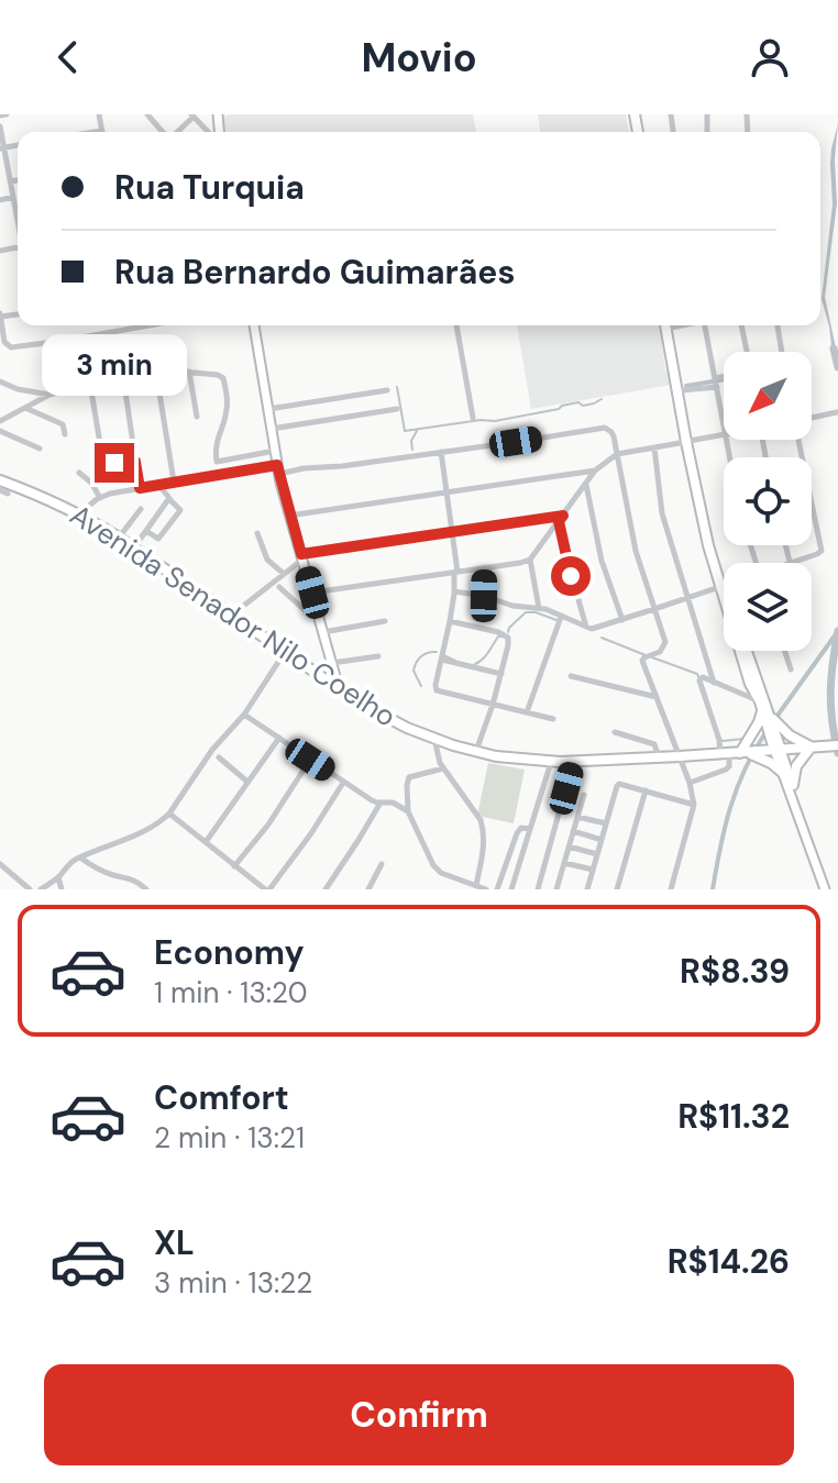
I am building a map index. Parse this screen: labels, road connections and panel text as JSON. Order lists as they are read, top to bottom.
{
  "streets": {
    "main road": ["Avenida Senador Nilo Coelho"]
  },
  "north": "bottom left",
  "page": {
    "header": "Movio",
    "banner": ["Rua Turquia", "Rua Bernardo Guimarães"],
    "bubble": "3 min",
    "list": [
      {
        "name": "Economy",
        "note": "1 min · 13:20",
        "value": "R$8.39"
      },
      {
        "name": "Comfort",
        "note": "2 min · 13:21",
        "value": "R$11.32"
      },
      {
        "name": "XL",
        "note": "3 min · 13:22",
        "value": "R$14.26"
      }
    ],
    "buttons": "Confirm"
  }
}
